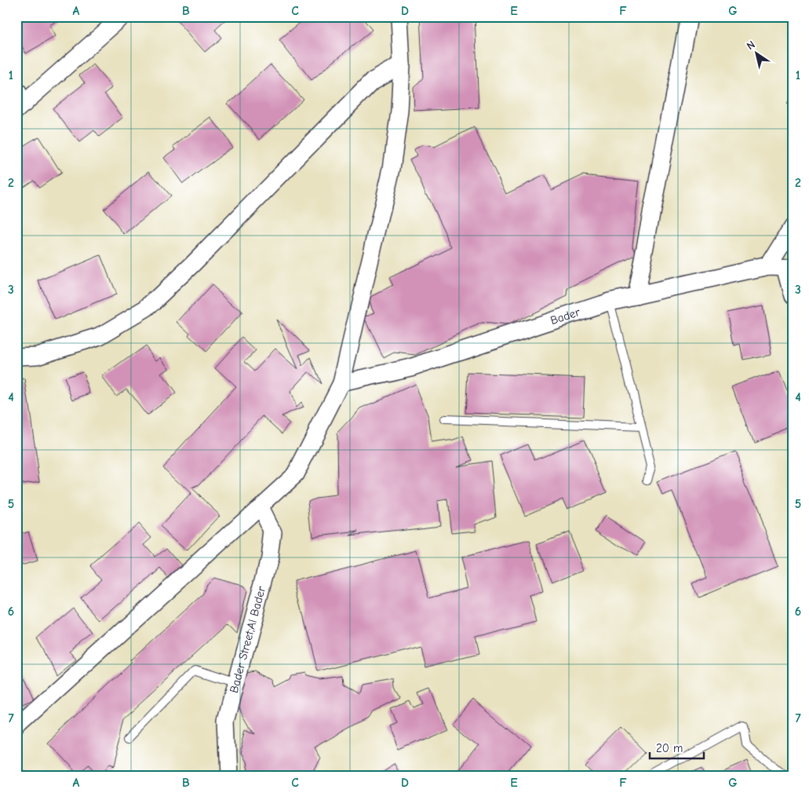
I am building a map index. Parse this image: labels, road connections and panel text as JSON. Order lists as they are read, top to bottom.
{
  "streets": {
    "street": ["Bader", "Bader Street;Al Bader"]
  },
  "scale_bar": "20 m",
  "north": "top left",
  "grid": {
    "columns": [
      "A",
      "B",
      "C",
      "D",
      "E",
      "F",
      "G"
    ],
    "rows": [
      "1",
      "2",
      "3",
      "4",
      "5",
      "6",
      "7"
    ]
  }
}
